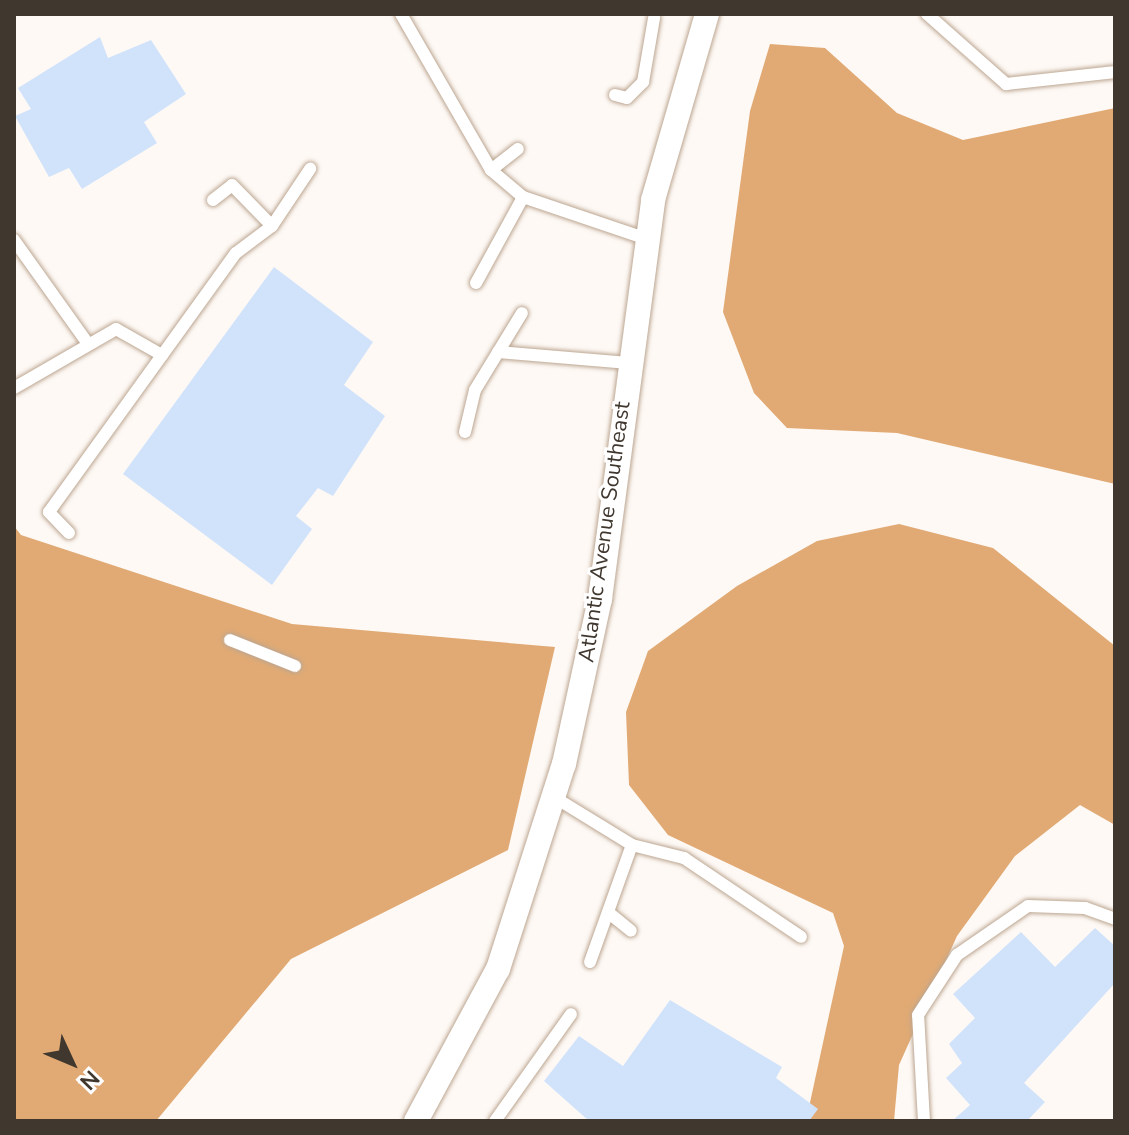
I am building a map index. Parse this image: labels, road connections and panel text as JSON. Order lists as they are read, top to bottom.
{
  "streets": {
    "street": ["Atlantic Avenue Southeast"]
  },
  "north": "bottom right"
}
